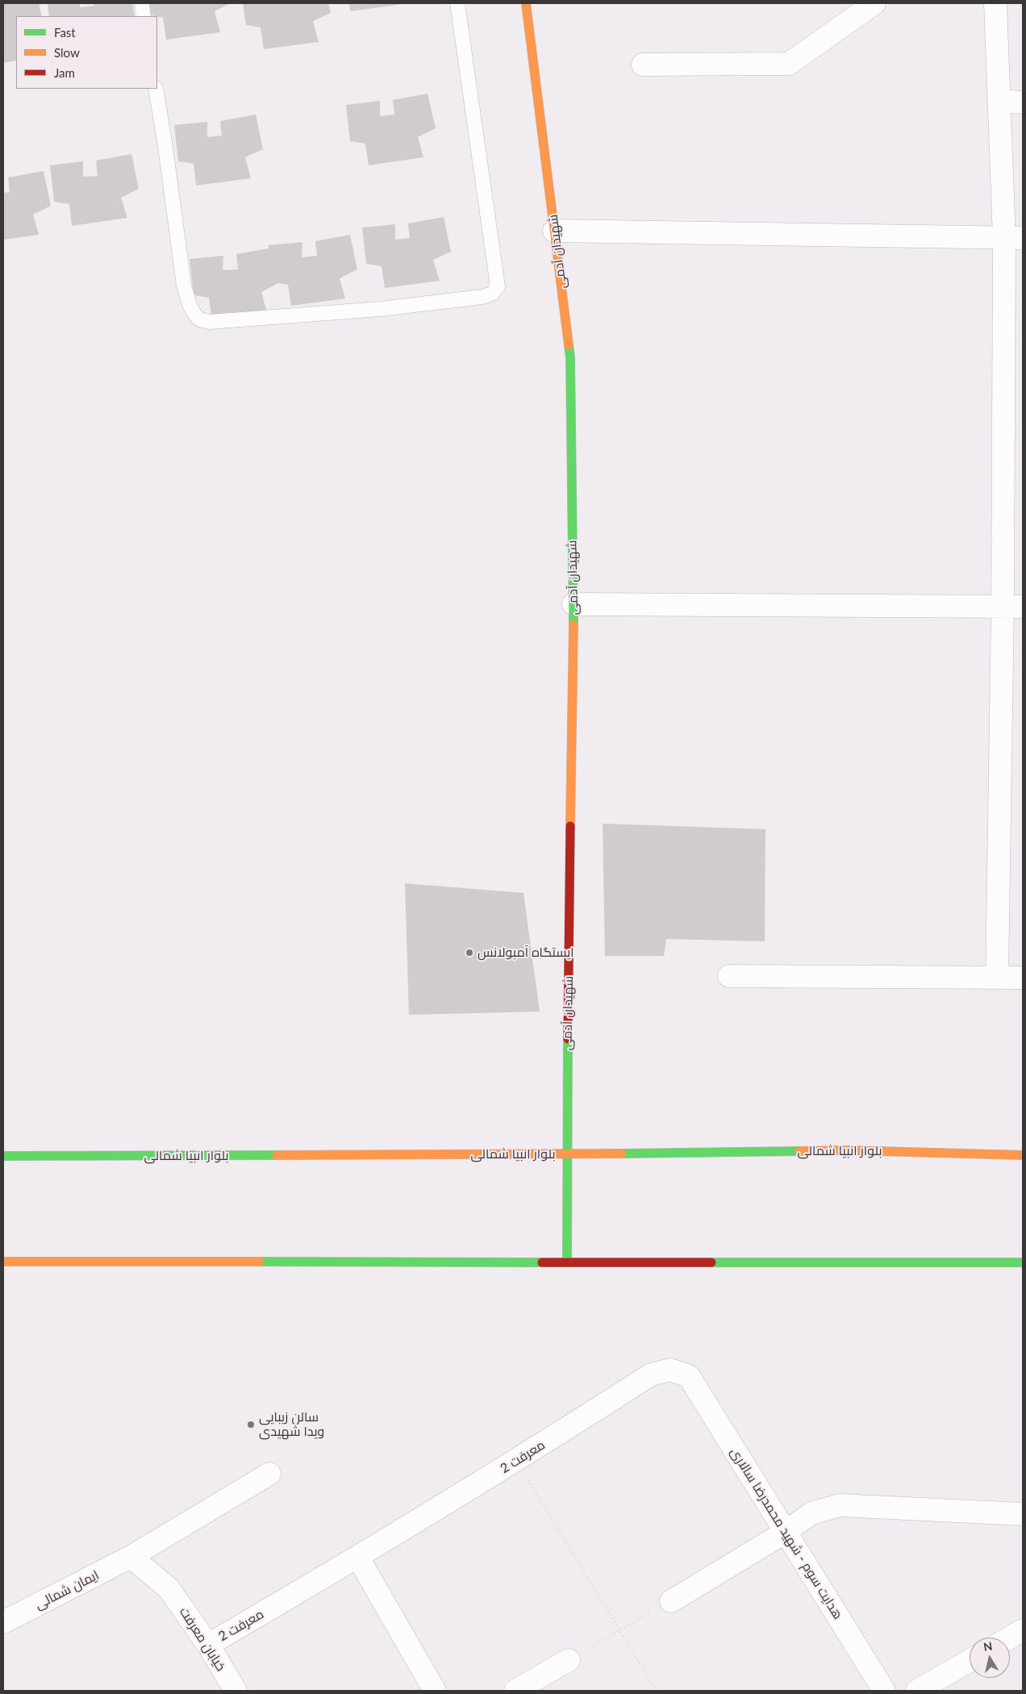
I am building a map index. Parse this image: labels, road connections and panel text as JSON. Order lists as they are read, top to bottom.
{
  "streets": {
    "street": [
      "شهیدان آدمی",
      "بلوار انبیا شمالی",
      "معرفت 2",
      "هدایت سوم - شهید محمدرضا سالاری",
      "ایمان شمالی",
      "خیابان معرفت"
    ]
  },
  "crossings": [
    ["شهیدان آدمی", "بلوار انبیا شمالی"],
    ["معرفت 2", "هدایت سوم - شهید محمدرضا سالاری"],
    ["معرفت 2", "خیابان معرفت"],
    ["ایمان شمالی", "خیابان معرفت"]
  ],
  "places": ["ایستگاه آمبولانس", "سالن زیبایی ویدا شهیدی"],
  "legend": ["Fast", "Slow", "Jam"],
  "north": "top"
}
